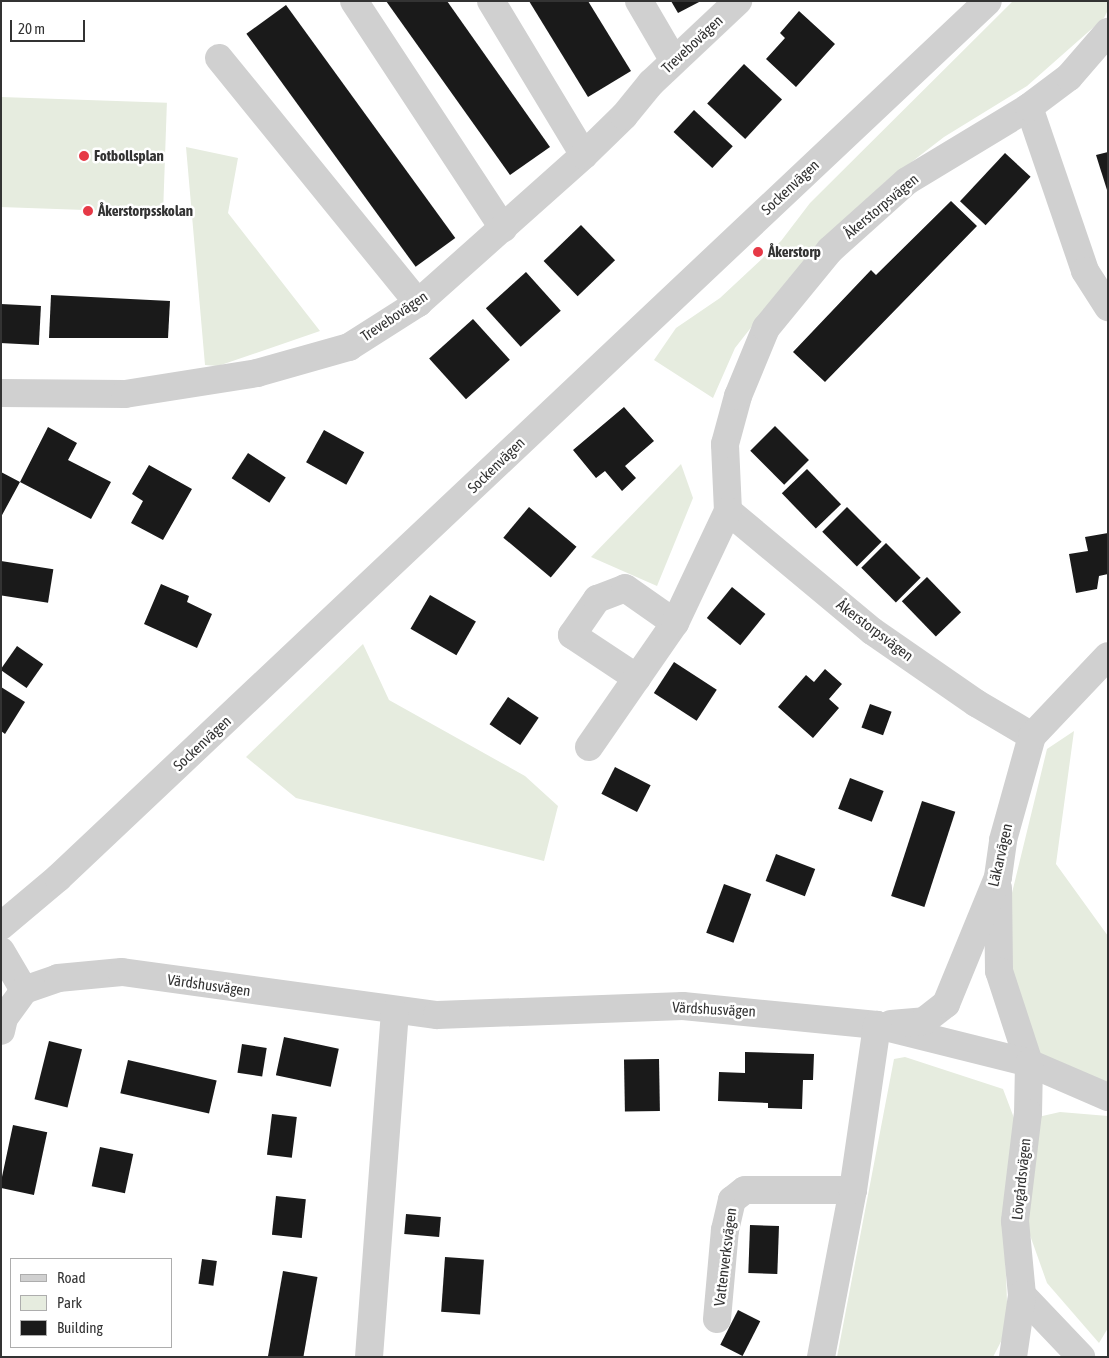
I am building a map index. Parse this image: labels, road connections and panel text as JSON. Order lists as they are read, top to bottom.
{
  "streets": {
    "street": [
      "Trevebovägen",
      "Sockenvägen",
      "Åkerstorpsvägen",
      "Läkarvägen",
      "Värdshusvägen",
      "Lövgårdsvägen",
      "Vattenverksvägen"
    ]
  },
  "crossings": [
    ["Åkerstorpsvägen", "Läkarvägen"],
    ["Läkarvägen", "Värdshusvägen"],
    ["Värdshusvägen", "Lövgårdsvägen"]
  ],
  "places": ["Fotbollsplan", "Åkerstorpsskolan", "Åkerstorp"],
  "legend": ["Road", "Park", "Building"],
  "scale_bar": "20 m"
}
